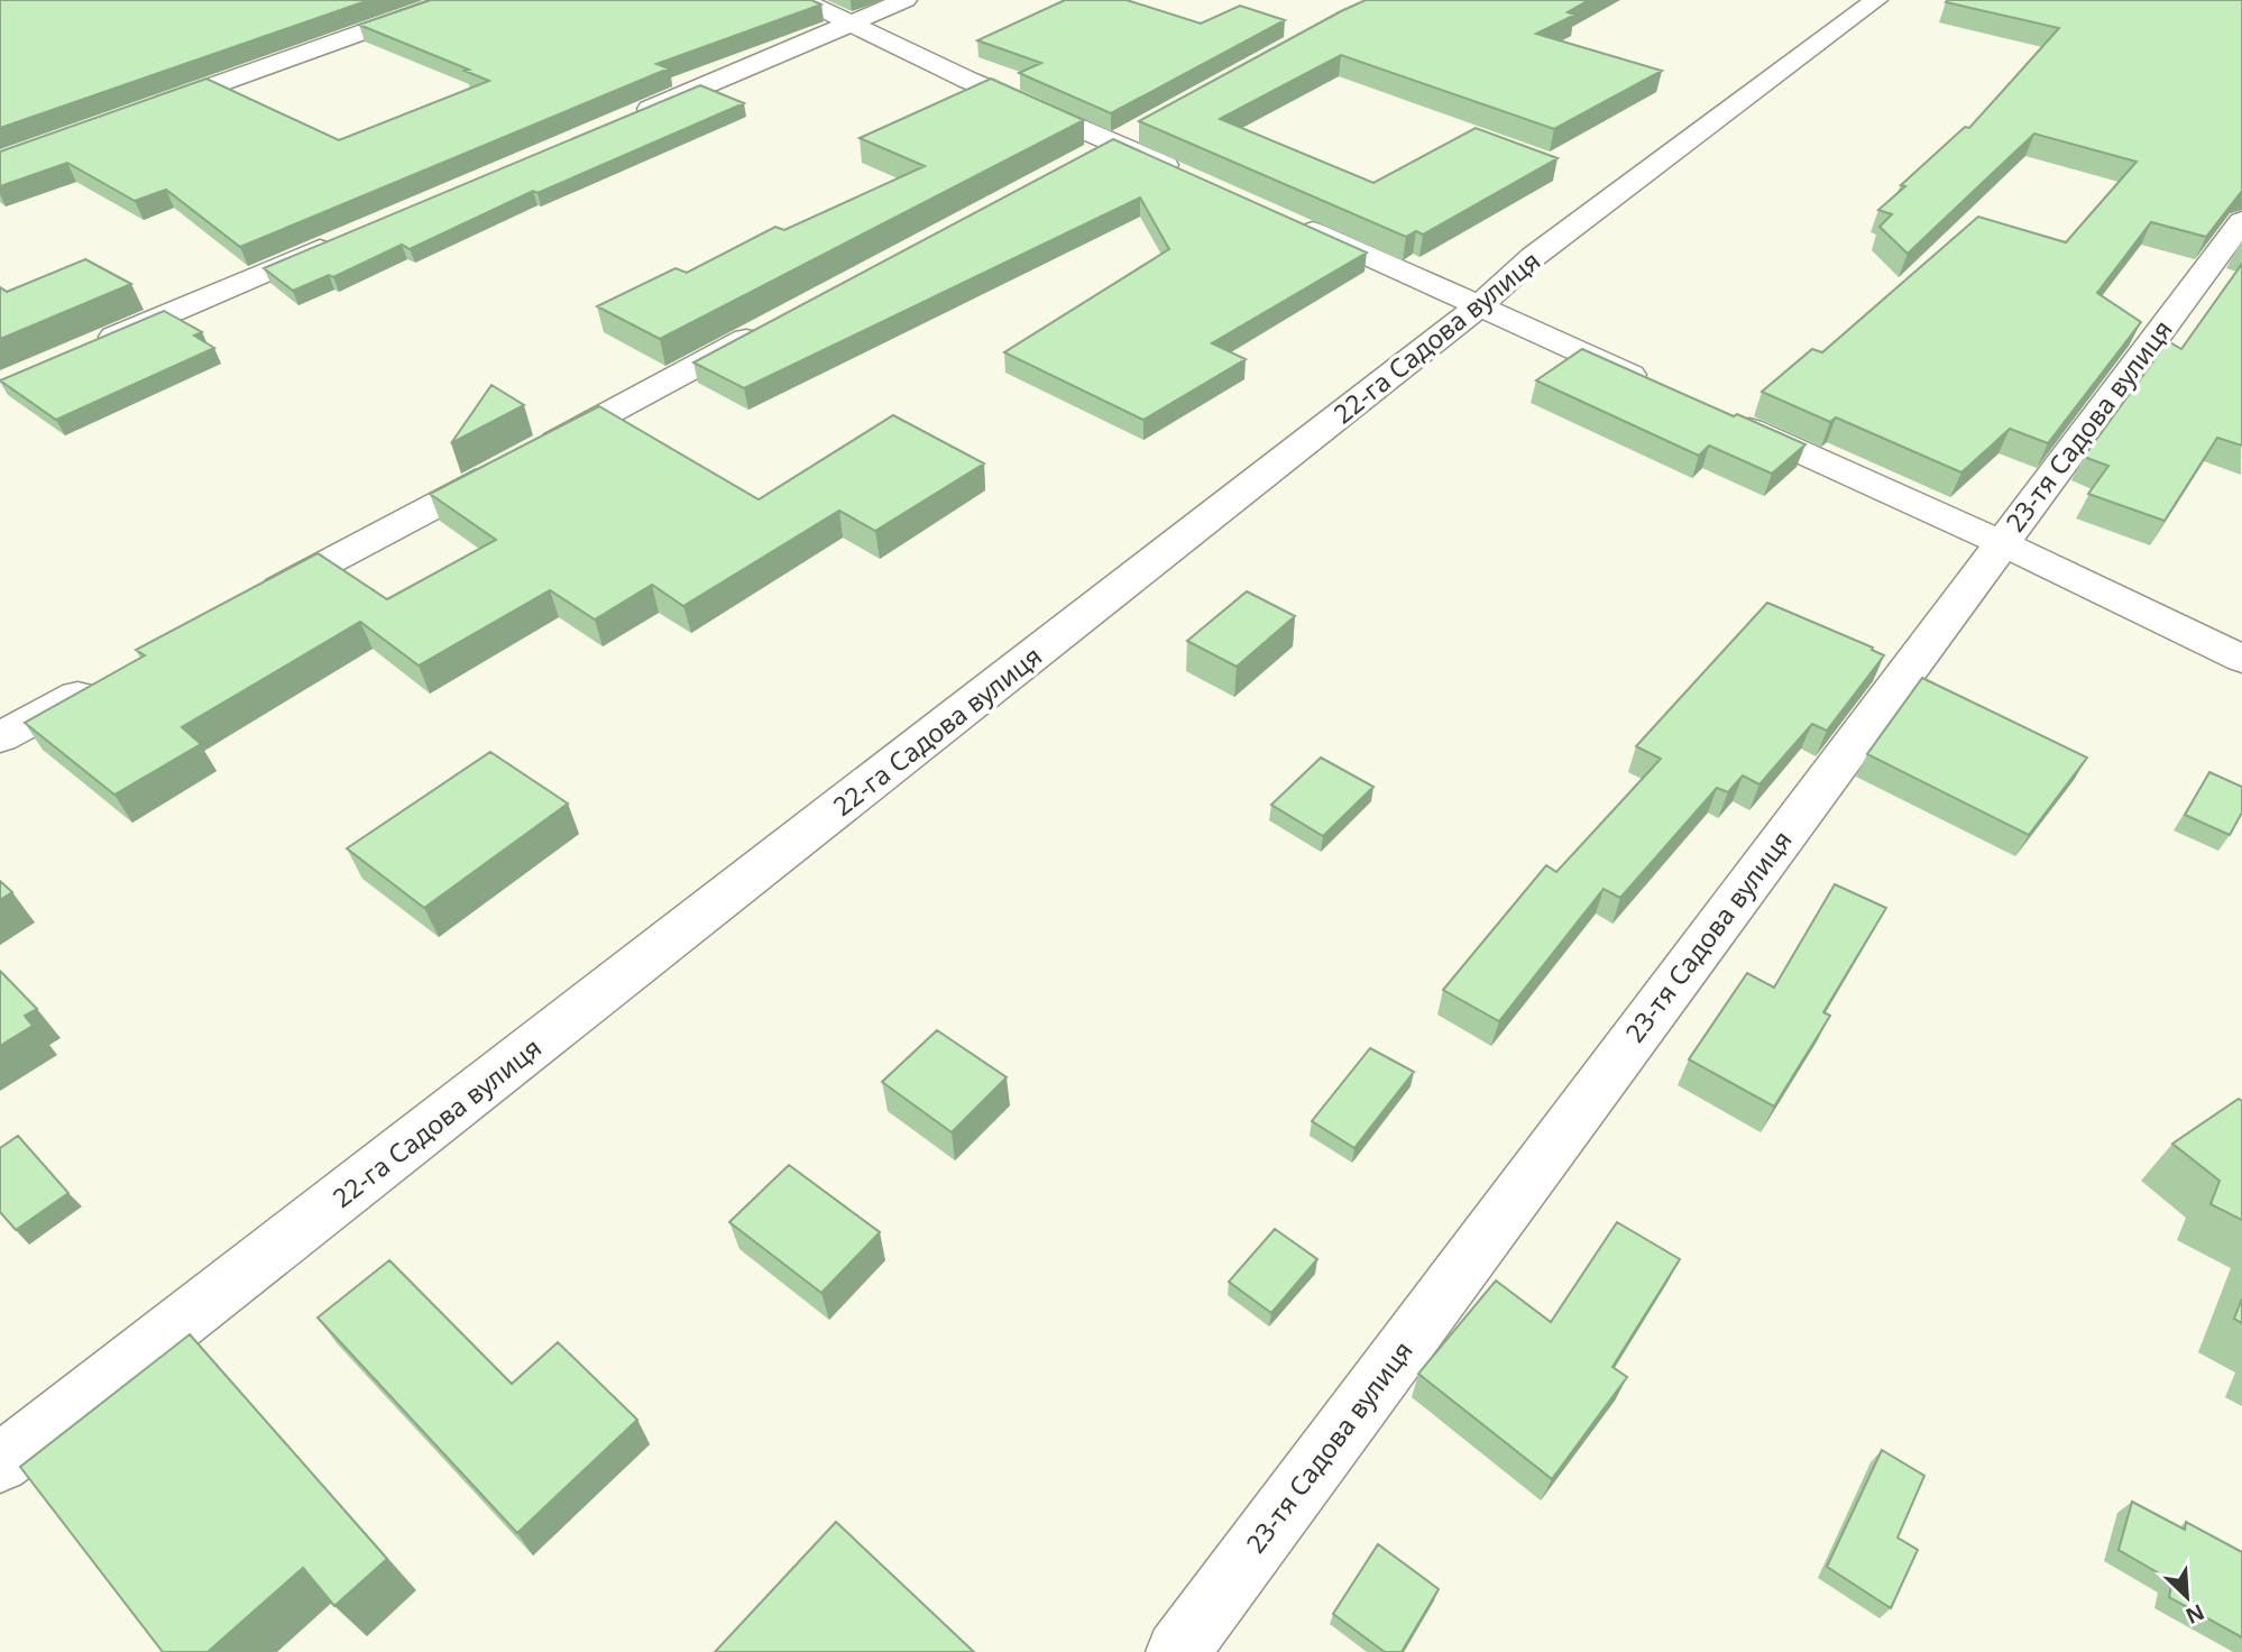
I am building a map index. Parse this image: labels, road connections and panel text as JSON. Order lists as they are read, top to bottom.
{
  "streets": {
    "street": ["22-га Садова вулиця", "23-тя Садова вулиця"]
  },
  "north": "bottom right"
}
